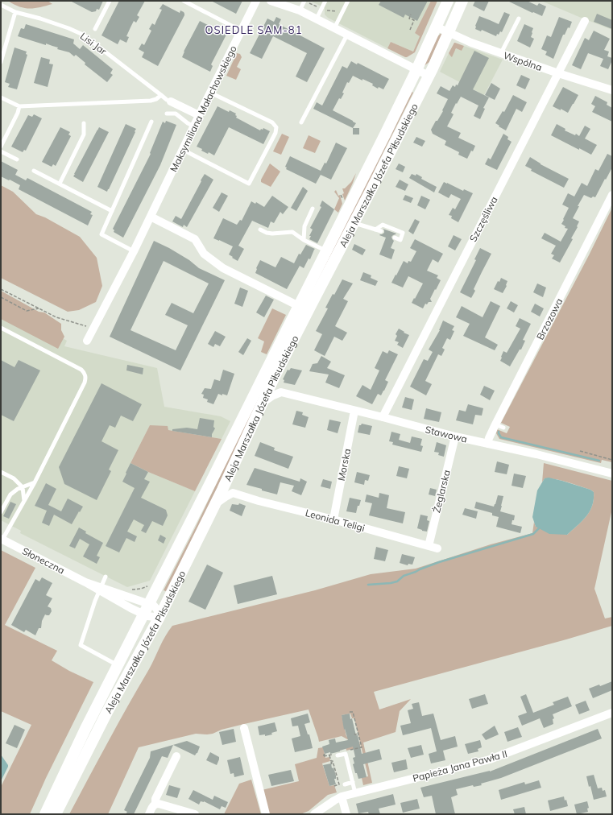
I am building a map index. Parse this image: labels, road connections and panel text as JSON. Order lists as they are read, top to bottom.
{
  "streets": {
    "main road": ["Aleja Marszałka Józefa Piłsudskiego"],
    "street": [
      "Lisi Jar",
      "Wspólna",
      "Maksymiliana Małachowskiego",
      "Szczęśliwa",
      "Brzozowa",
      "Stawowa",
      "Morska",
      "Żeglarska",
      "Leonida Teligi",
      "Słoneczna",
      "Papieża Jana Pawła II"
    ]
  },
  "crossings": [
    ["Lisi Jar", "Maksymiliana Małachowskiego"],
    ["Wspólna", "Aleja Marszałka Józefa Piłsudskiego"],
    ["Wspólna", "Szczęśliwa"],
    ["Aleja Marszałka Józefa Piłsudskiego", "Słoneczna"],
    ["Szczęśliwa", "Stawowa"],
    ["Brzozowa", "Stawowa"],
    ["Stawowa", "Morska"],
    ["Stawowa", "Żeglarska"],
    ["Morska", "Leonida Teligi"],
    ["Żeglarska", "Leonida Teligi"]
  ],
  "districts": ["OSIEDLE SAM-81"]
}
